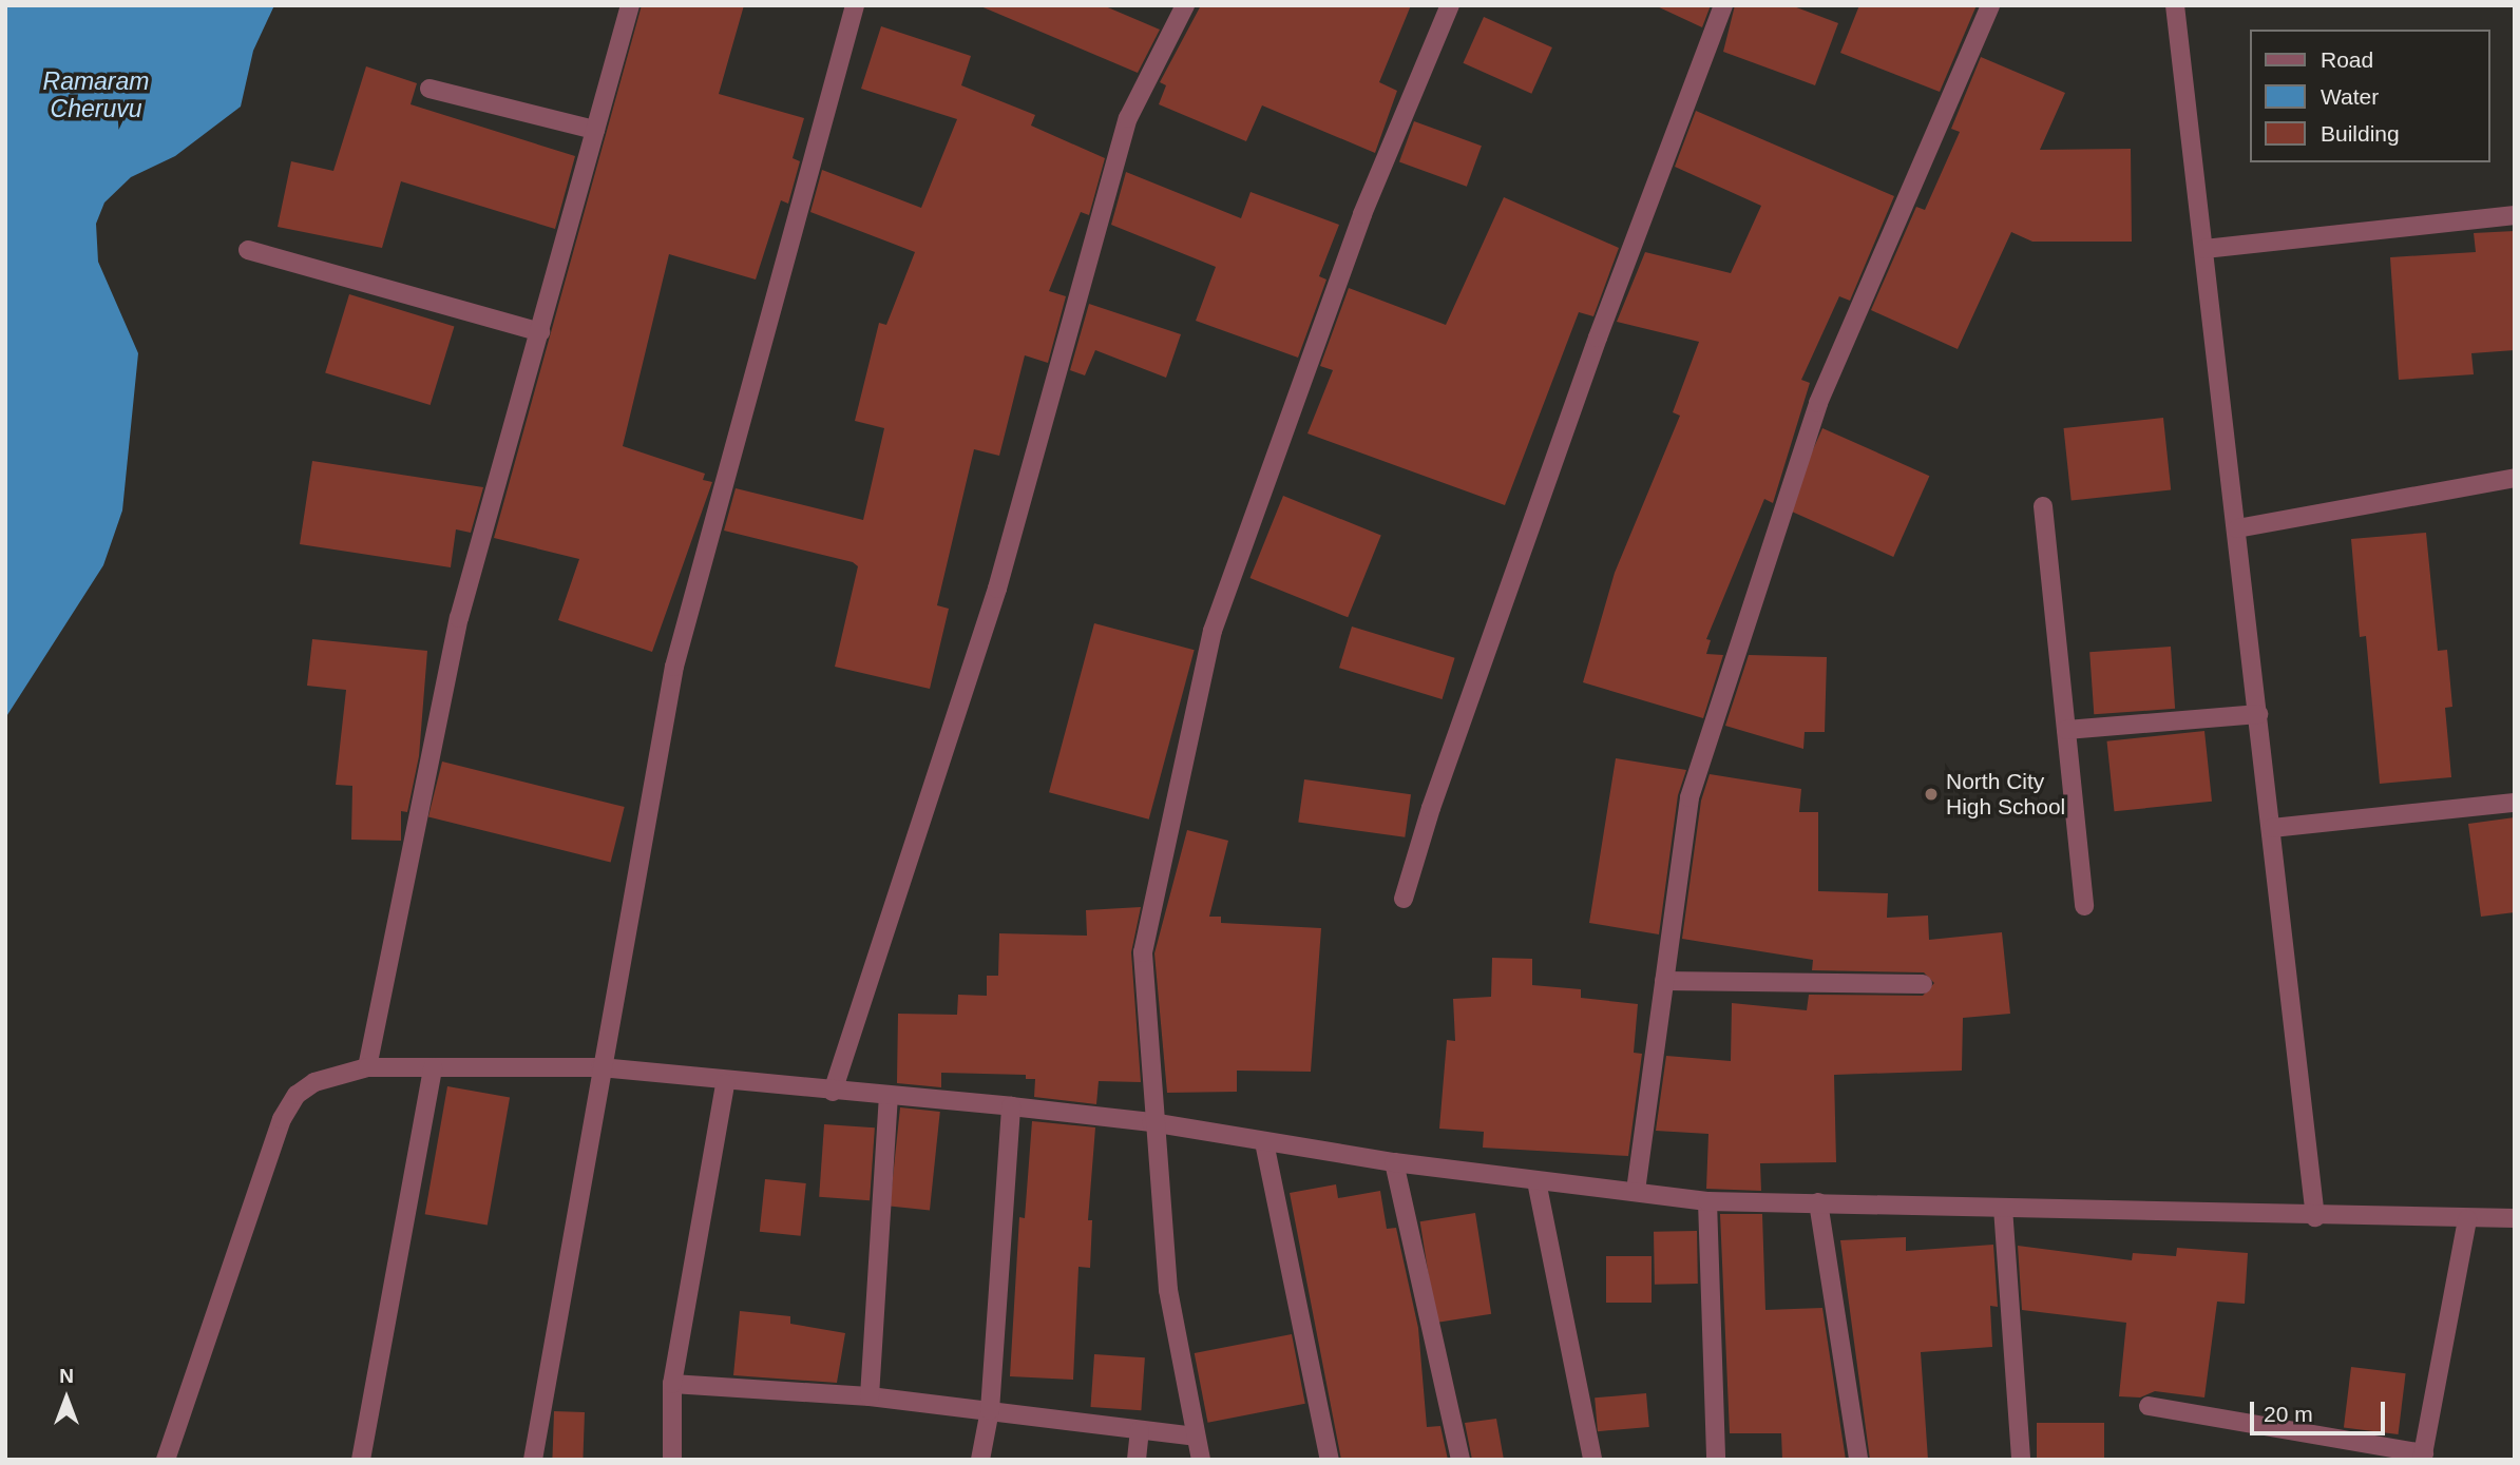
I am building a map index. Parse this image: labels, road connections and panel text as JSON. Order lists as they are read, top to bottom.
{
  "water": ["Ramaram Cheruvu"],
  "places": ["North City High School"],
  "legend": ["Road", "Water", "Building"],
  "scale_bar": "20 m",
  "north": "top"
}
